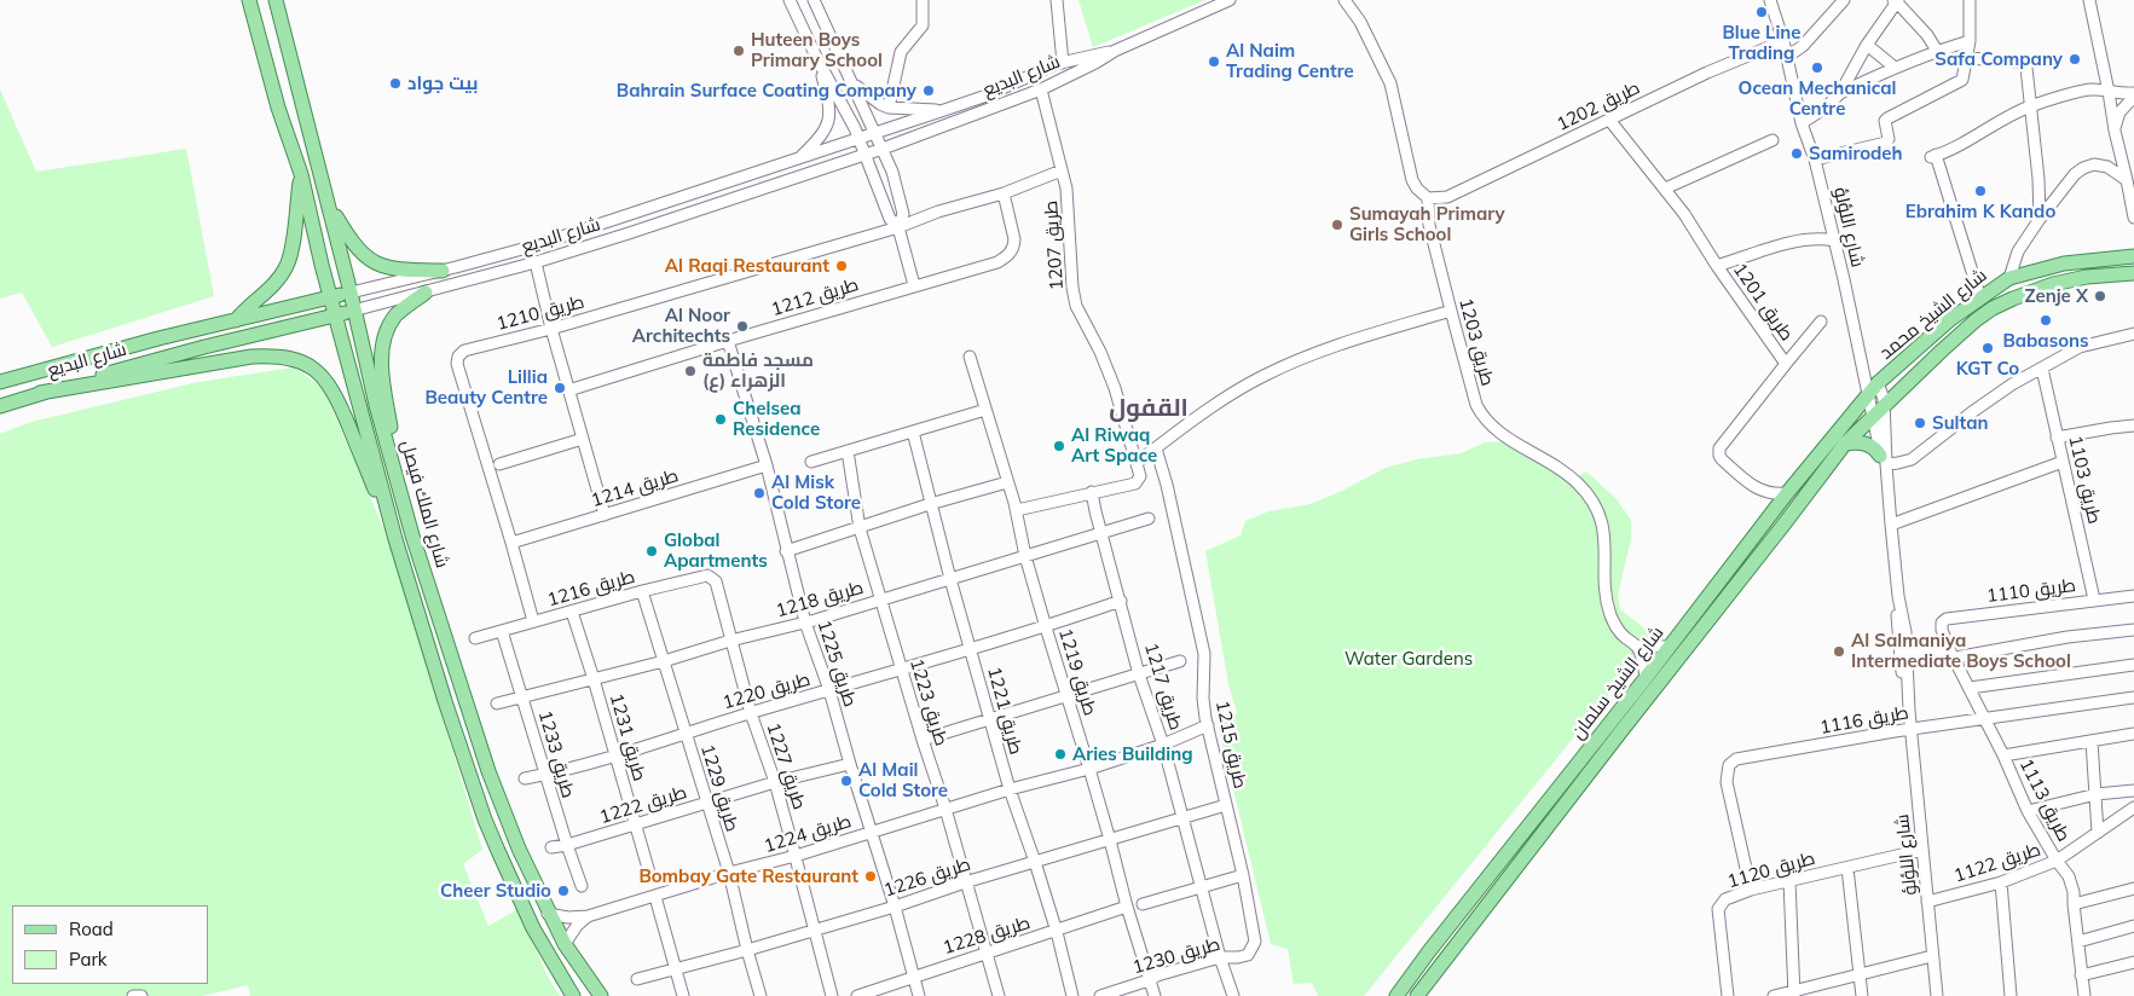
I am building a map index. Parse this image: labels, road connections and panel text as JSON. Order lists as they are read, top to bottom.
{
  "streets": {
    "main road": [
      "شارع البديع",
      "شارع الشيخ محمد",
      "شارع الملك فيصل",
      "شارع الشيخ سلمان"
    ],
    "street": [
      "طريق 1202",
      "شارع اللؤلؤ",
      "طريق 1207",
      "طريق 1212",
      "طريق 1201",
      "طريق 1210",
      "طريق 1203",
      "طريق 1103",
      "طريق 1214",
      "طريق 1216",
      "طريق 1110",
      "طريق 1218",
      "طريق 1225",
      "طريق 1219",
      "طريق 1217",
      "طريق 1220",
      "طريق 1223",
      "طريق 1221",
      "طريق 1116",
      "طريق 1231",
      "طريق 1215",
      "طريق 1233",
      "طريق 1227",
      "طريق 1229",
      "طريق 1113",
      "طريق 1222",
      "طريق 1224",
      "طريق 1122",
      "طريق 1120",
      "طريق 1226",
      "طريق 1228",
      "طريق 1230"
    ]
  },
  "crossings": [
    ["شارع البديع", "طريق 1207"],
    ["شارع البديع", "شارع الملك فيصل"],
    ["طريق 1202", "شارع اللؤلؤ"],
    ["طريق 1202", "طريق 1201"],
    ["طريق 1202", "طريق 1203"],
    ["شارع اللؤلؤ", "شارع الشيخ محمد"],
    ["شارع اللؤلؤ", "شارع الشيخ سلمان"],
    ["شارع اللؤلؤ", "طريق 1116"],
    ["شارع اللؤلؤ", "طريق 1122"],
    ["شارع اللؤلؤ", "طريق 1120"],
    ["طريق 1207", "طريق 1210"],
    ["طريق 1212", "طريق 1210"],
    ["طريق 1212", "طريق 1225"],
    ["طريق 1201", "شارع الشيخ سلمان"],
    ["طريق 1210", "طريق 1214"],
    ["طريق 1210", "طريق 1216"],
    ["شارع الشيخ محمد", "شارع الشيخ سلمان"],
    ["طريق 1203", "شارع الشيخ سلمان"],
    ["طريق 1103", "طريق 1110"],
    ["طريق 1214", "طريق 1225"],
    ["شارع الملك فيصل", "طريق 1224"],
    ["طريق 1216", "طريق 1231"],
    ["طريق 1216", "طريق 1233"],
    ["طريق 1216", "طريق 1227"],
    ["طريق 1216", "طريق 1229"],
    ["طريق 1110", "طريق 1113"],
    ["طريق 1218", "طريق 1225"],
    ["طريق 1218", "طريق 1219"],
    ["طريق 1218", "طريق 1217"],
    ["طريق 1218", "طريق 1223"],
    ["طريق 1218", "طريق 1221"],
    ["طريق 1218", "طريق 1231"],
    ["طريق 1218", "طريق 1233"],
    ["طريق 1218", "طريق 1227"],
    ["طريق 1218", "طريق 1229"],
    ["طريق 1225", "طريق 1220"],
    ["طريق 1225", "طريق 1222"],
    ["طريق 1225", "طريق 1224"],
    ["طريق 1225", "طريق 1226"],
    ["طريق 1225", "طريق 1228"],
    ["طريق 1219", "طريق 1220"],
    ["طريق 1219", "طريق 1224"],
    ["طريق 1219", "طريق 1226"],
    ["طريق 1219", "طريق 1228"],
    ["طريق 1219", "طريق 1230"],
    ["طريق 1217", "طريق 1220"],
    ["طريق 1217", "طريق 1224"],
    ["طريق 1217", "طريق 1226"],
    ["طريق 1217", "طريق 1230"],
    ["طريق 1220", "طريق 1223"],
    ["طريق 1220", "طريق 1221"],
    ["طريق 1220", "طريق 1231"],
    ["طريق 1220", "طريق 1233"],
    ["طريق 1220", "طريق 1227"],
    ["طريق 1220", "طريق 1229"],
    ["طريق 1223", "طريق 1224"],
    ["طريق 1223", "طريق 1226"],
    ["طريق 1223", "طريق 1228"],
    ["طريق 1221", "طريق 1224"],
    ["طريق 1221", "طريق 1226"],
    ["طريق 1221", "طريق 1228"],
    ["طريق 1116", "طريق 1113"],
    ["طريق 1116", "طريق 1120"],
    ["طريق 1231", "طريق 1222"],
    ["طريق 1215", "طريق 1224"],
    ["طريق 1215", "طريق 1226"],
    ["طريق 1215", "طريق 1230"],
    ["طريق 1233", "طريق 1222"],
    ["طريق 1227", "طريق 1222"],
    ["طريق 1227", "طريق 1224"],
    ["طريق 1227", "طريق 1226"],
    ["طريق 1229", "طريق 1222"],
    ["طريق 1229", "طريق 1224"],
    ["طريق 1229", "طريق 1226"],
    ["طريق 1113", "طريق 1122"]
  ],
  "districts": ["القفول"],
  "parks": ["Water Gardens"],
  "places": [
    "Blue Line Trading",
    "Huteen Boys Primary School",
    "Safa Company",
    "Al Naim Trading Centre",
    "Ocean Mechanical Centre",
    "بيت جواد",
    "Bahrain Surface Coating Company",
    "Samirodeh",
    "Ebrahim K Kando",
    "Sumayah Primary Girls School",
    "Al Raqi Restaurant",
    "Zenje X",
    "Babasons",
    "Al Noor Architechts",
    "KGT Co",
    "مسجد فاطمة الزهراء (ع)",
    "Lillia Beauty Centre",
    "Chelsea Residence",
    "Sultan",
    "Al Riwaq Art Space",
    "Al Misk Cold Store",
    "Global Apartments",
    "Al Salmaniya Intermediate Boys School",
    "Aries Building",
    "Al Mail Cold Store",
    "Bombay Gate Restaurant",
    "Cheer Studio"
  ],
  "legend": ["Road", "Park"]
}
